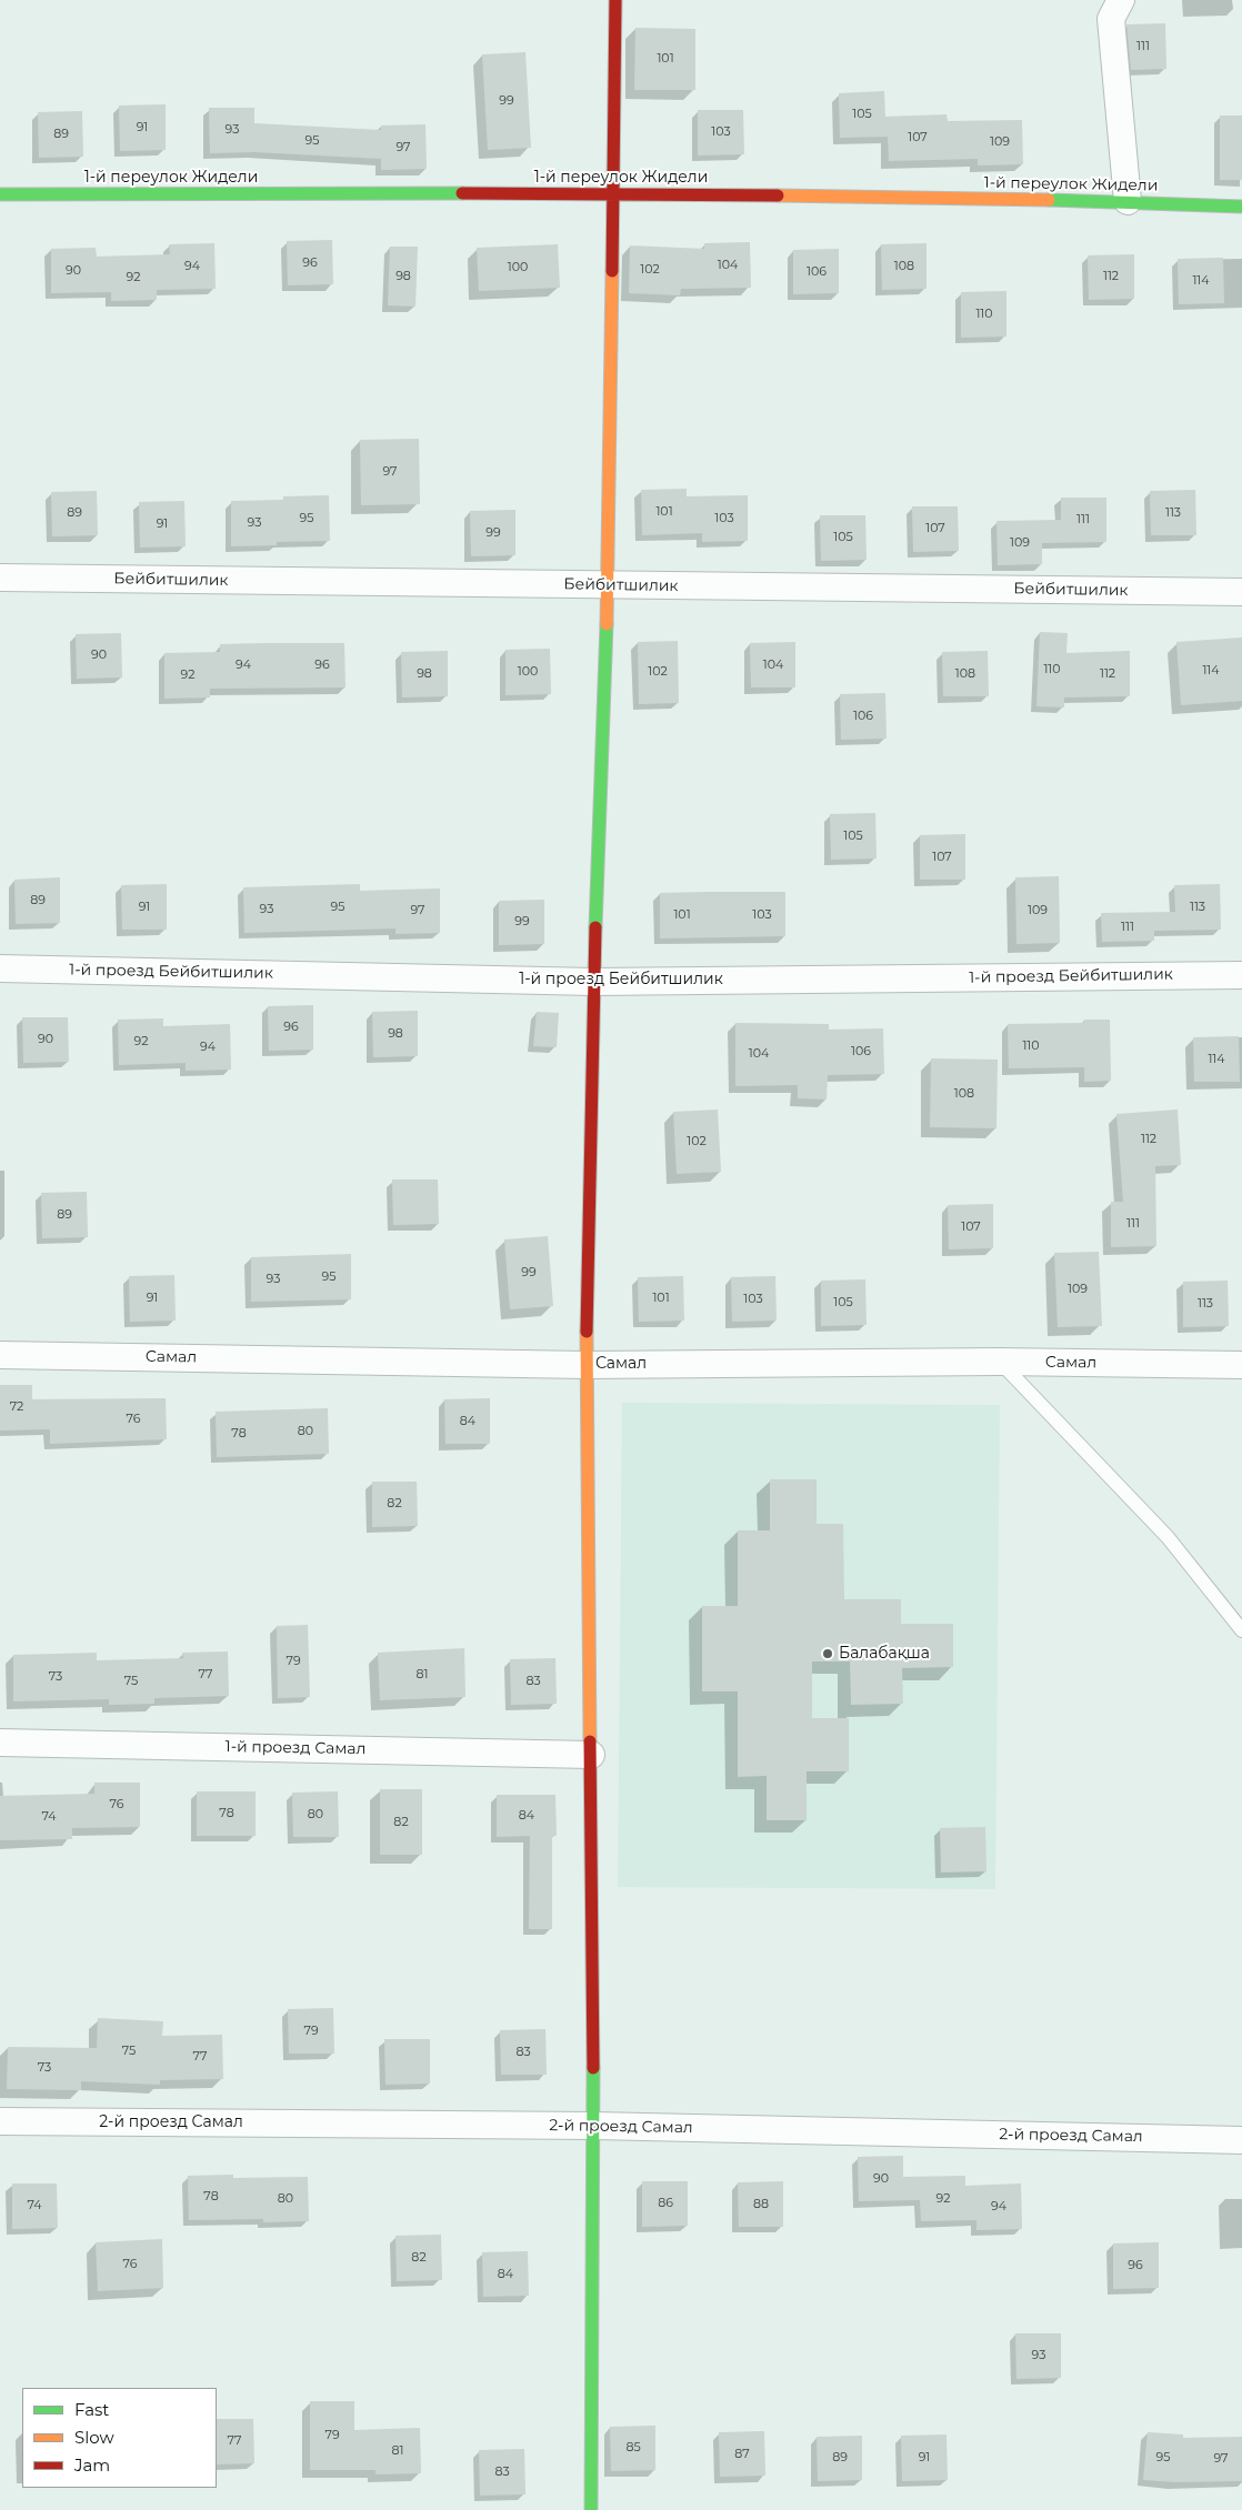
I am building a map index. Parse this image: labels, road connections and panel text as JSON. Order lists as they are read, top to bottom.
{
  "streets": {
    "street": [
      "1-й переулок Жидели",
      "Бейбитшилик",
      "1-й проезд Бейбитшилик",
      "Самал",
      "1-й проезд Самал",
      "2-й проезд Самал"
    ]
  },
  "places": ["Балабақша"],
  "house_numbers": [
    "111",
    "101",
    "99",
    "105",
    "91",
    "93",
    "103",
    "89",
    "107",
    "95",
    "109",
    "97",
    "96",
    "104",
    "94",
    "108",
    "100",
    "102",
    "90",
    "106",
    "98",
    "112",
    "92",
    "114",
    "110",
    "97",
    "101",
    "89",
    "113",
    "95",
    "103",
    "111",
    "93",
    "91",
    "107",
    "99",
    "105",
    "109",
    "90",
    "94",
    "96",
    "104",
    "110",
    "114",
    "100",
    "102",
    "98",
    "108",
    "112",
    "92",
    "106",
    "105",
    "107",
    "89",
    "91",
    "95",
    "113",
    "93",
    "97",
    "109",
    "101",
    "103",
    "99",
    "111",
    "96",
    "98",
    "90",
    "92",
    "110",
    "94",
    "106",
    "104",
    "114",
    "108",
    "112",
    "102",
    "89",
    "111",
    "107",
    "99",
    "95",
    "93",
    "109",
    "91",
    "101",
    "103",
    "105",
    "113",
    "72",
    "76",
    "84",
    "80",
    "78",
    "82",
    "79",
    "77",
    "81",
    "73",
    "75",
    "83",
    "76",
    "78",
    "80",
    "84",
    "74",
    "82",
    "79",
    "75",
    "83",
    "77",
    "73",
    "90",
    "78",
    "80",
    "92",
    "86",
    "88",
    "74",
    "94",
    "82",
    "76",
    "96",
    "84",
    "93",
    "79",
    "77",
    "85",
    "81",
    "87",
    "89",
    "91",
    "95",
    "97",
    "83"
  ],
  "legend": ["Fast", "Slow", "Jam"]
}
